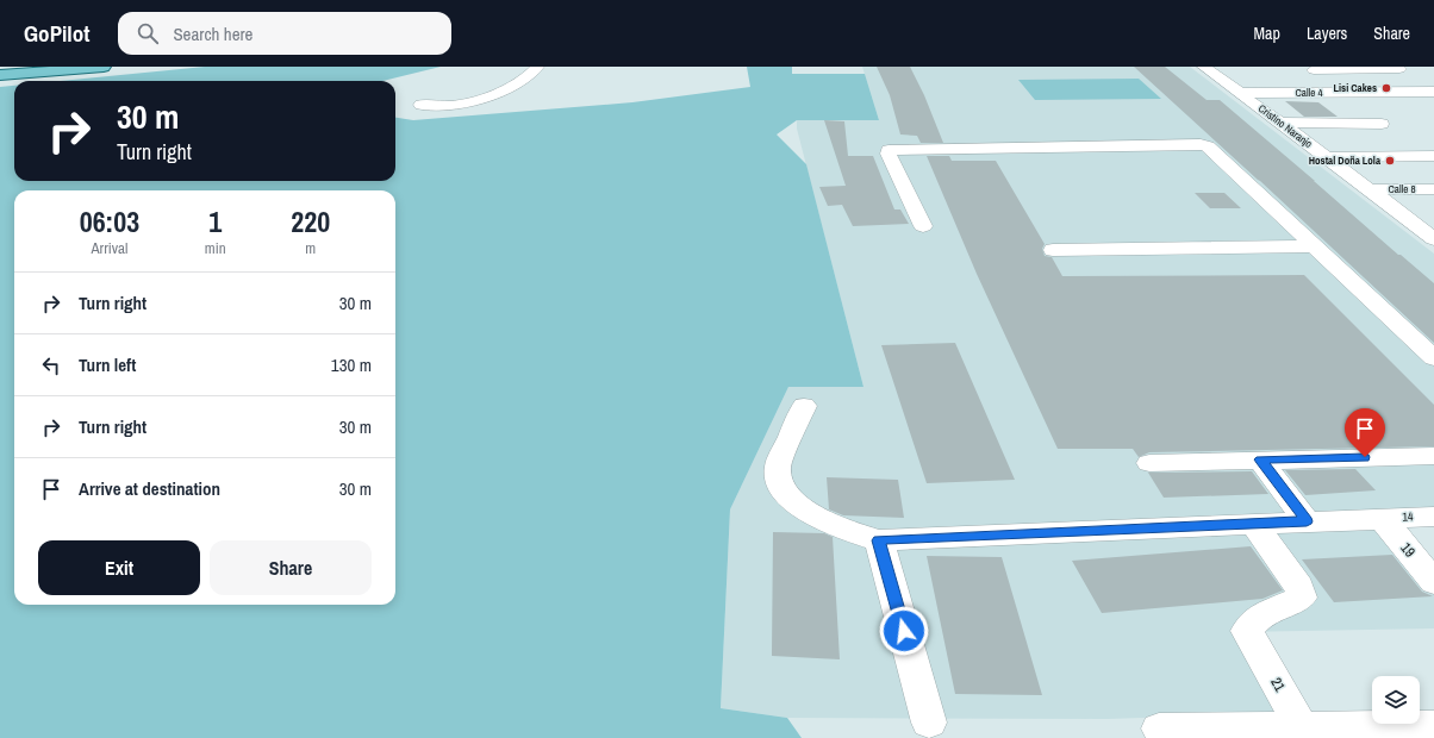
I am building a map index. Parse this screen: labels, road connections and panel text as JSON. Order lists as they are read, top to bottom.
{
  "streets": {
    "street": [
      "Calle 4",
      "Cristino Naranjo",
      "Calle 8",
      "14",
      "19",
      "21"
    ]
  },
  "crossings": [
    ["Calle 4", "Cristino Naranjo"],
    ["Cristino Naranjo", "Calle 8"],
    ["14", "19"],
    ["14", "21"]
  ],
  "places": ["Lisi Cakes", "Hostal Doña Lola"],
  "page": {
    "header": "GoPilot",
    "search": "Search here",
    "nav": ["Map", "Layers", "Share"],
    "turn": ["30 m", "Turn right"],
    "eta": [
      "06:03",
      "Arrival",
      "1",
      "min",
      "220",
      "m"
    ],
    "list": [
      {
        "name": "Turn right",
        "value": "30 m"
      },
      {
        "name": "Turn left",
        "value": "130 m"
      },
      {
        "name": "Turn right",
        "value": "30 m"
      },
      {
        "name": "Arrive at destination",
        "value": "30 m"
      }
    ],
    "buttons": ["Exit", "Share"]
  }
}
